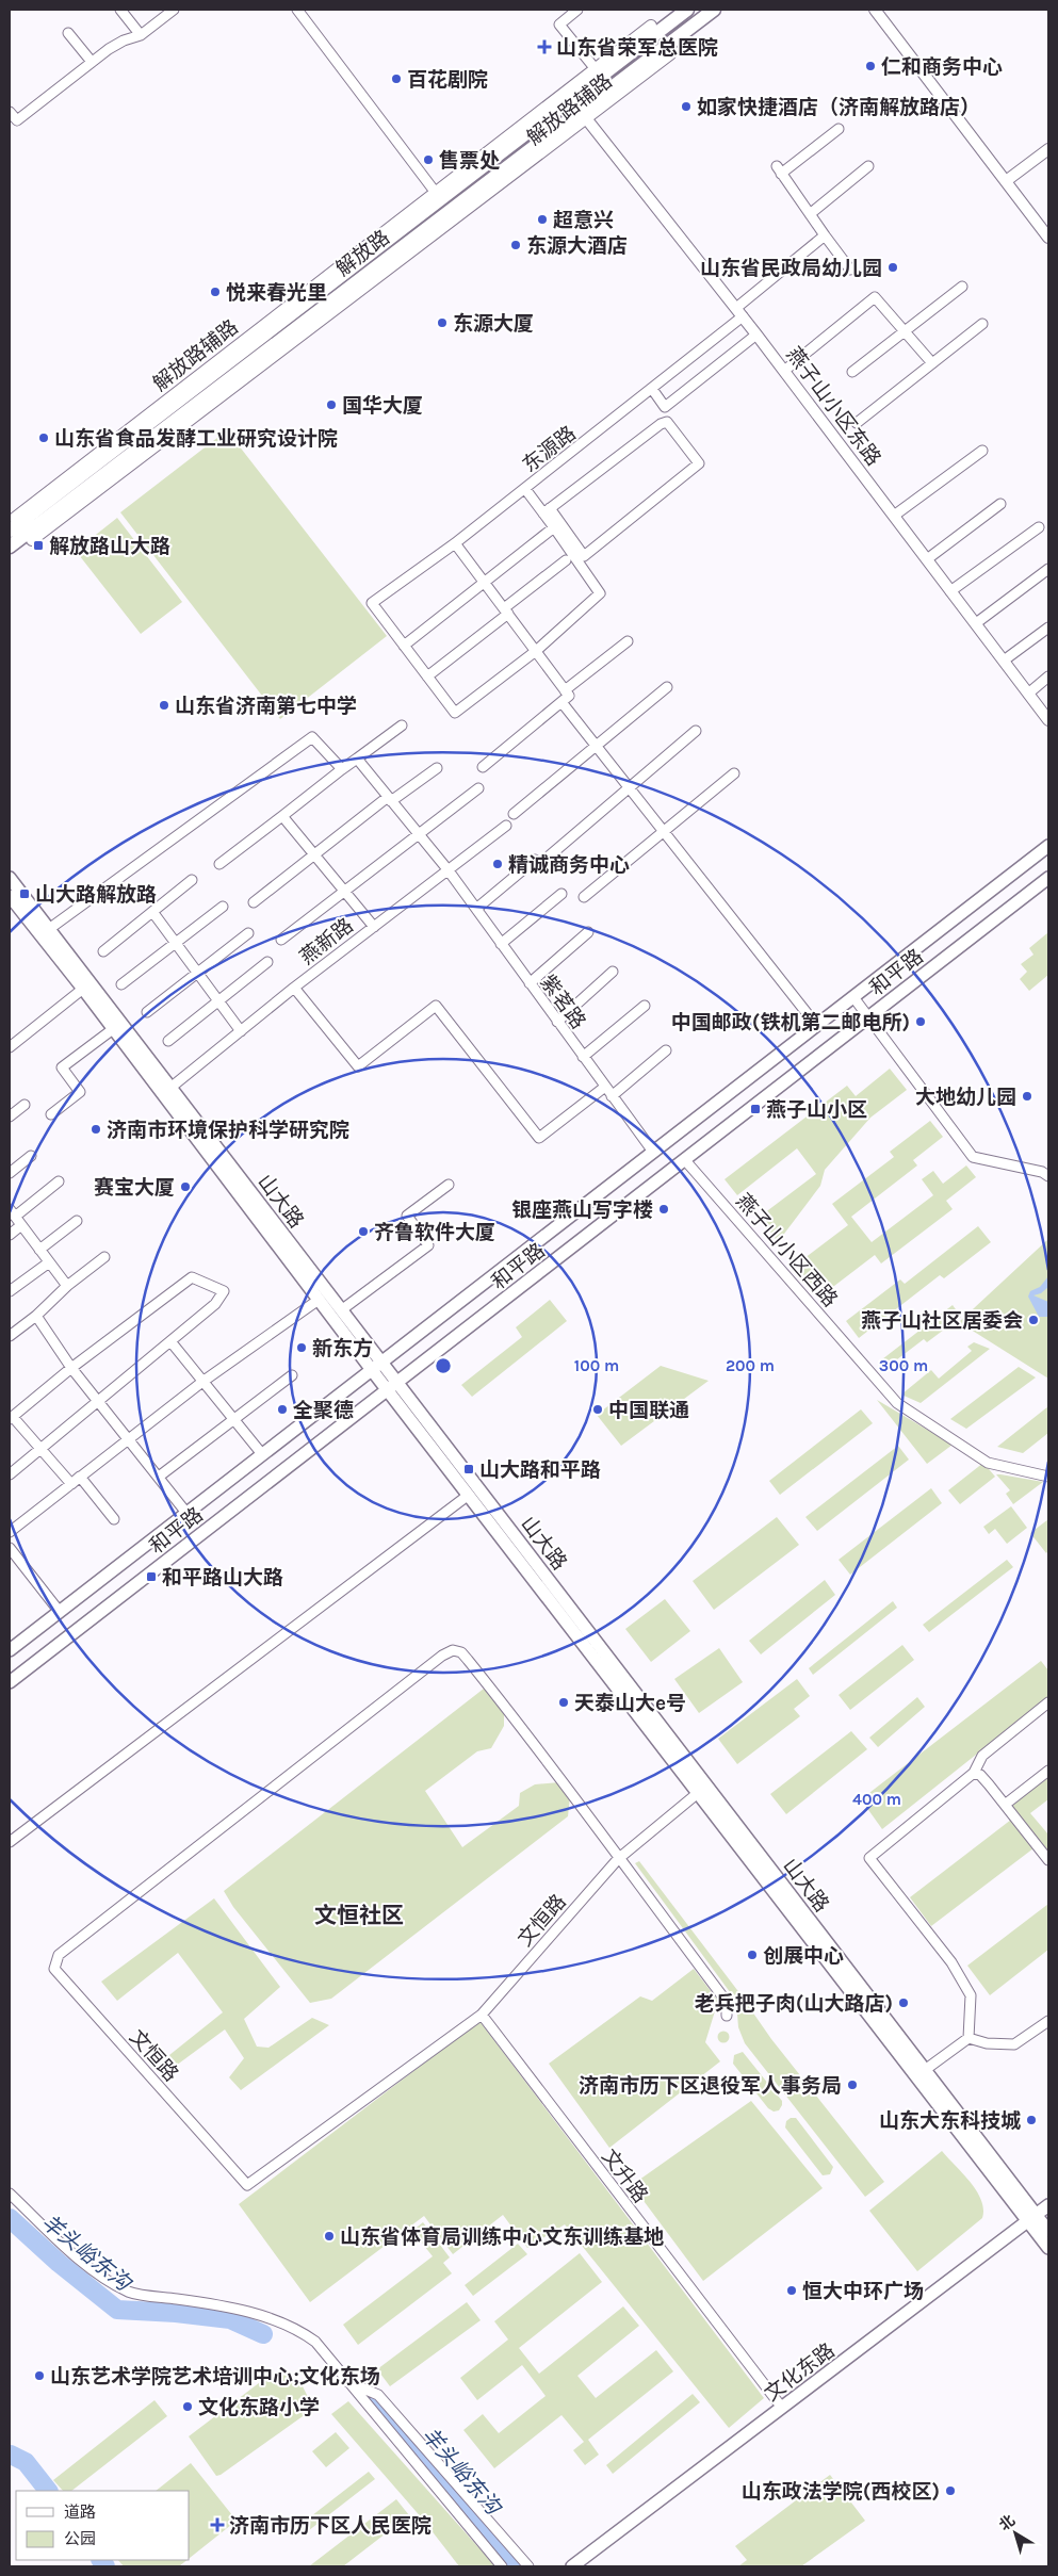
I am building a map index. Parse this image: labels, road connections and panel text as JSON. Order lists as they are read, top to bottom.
{
  "streets": {
    "main road": [
      "解放路",
      "和平路",
      "山大路",
      "文化东路"
    ],
    "street": [
      "解放路辅路",
      "燕子山小区东路",
      "东源路",
      "燕新路",
      "紫茗路",
      "燕子山小区西路",
      "文恒路",
      "文升路"
    ]
  },
  "crossings": [
    ["解放路辅路", "解放路"],
    ["解放路辅路", "燕子山小区东路"],
    ["燕子山小区东路", "东源路"],
    ["燕新路", "紫茗路"],
    ["燕新路", "山大路"],
    ["和平路", "紫茗路"],
    ["和平路", "山大路"],
    ["和平路", "燕子山小区西路"],
    ["山大路", "文恒路"],
    ["山大路", "文化东路"],
    ["文恒路", "文升路"],
    ["文升路", "文化东路"]
  ],
  "districts": ["文恒社区"],
  "water": ["羊头峪东沟"],
  "places": {
    "health": ["山东省荣军总医院", "济南市历下区人民医院"],
    "other": [
      "仁和商务中心",
      "百花剧院",
      "如家快捷酒店（济南解放路店）",
      "售票处",
      "超意兴",
      "东源大酒店",
      "山东省民政局幼儿园",
      "悦来春光里",
      "东源大厦",
      "国华大厦",
      "山东省食品发酵工业研究设计院",
      "山东省济南第七中学",
      "精诚商务中心",
      "中国邮政(铁机第二邮电所)",
      "大地幼儿园",
      "济南市环境保护科学研究院",
      "赛宝大厦",
      "银座燕山写字楼",
      "齐鲁软件大厦",
      "燕子山社区居委会",
      "新东方",
      "全聚德",
      "中国联通",
      "天泰山大e号",
      "创展中心",
      "老兵把子肉(山大路店)",
      "济南市历下区退役军人事务局",
      "山东大东科技城",
      "山东省体育局训练中心文东训练基地",
      "恒大中环广场",
      "山东艺术学院艺术培训中心;文化东场",
      "文化东路小学",
      "山东政法学院(西校区)"
    ],
    "transit": [
      "解放路山大路",
      "山大路解放路",
      "燕子山小区",
      "山大路和平路",
      "和平路山大路"
    ]
  },
  "legend": ["道路", "公园"],
  "north": "top left",
  "rings": [
    "100 m",
    "200 m",
    "300 m",
    "400 m"
  ]
}
